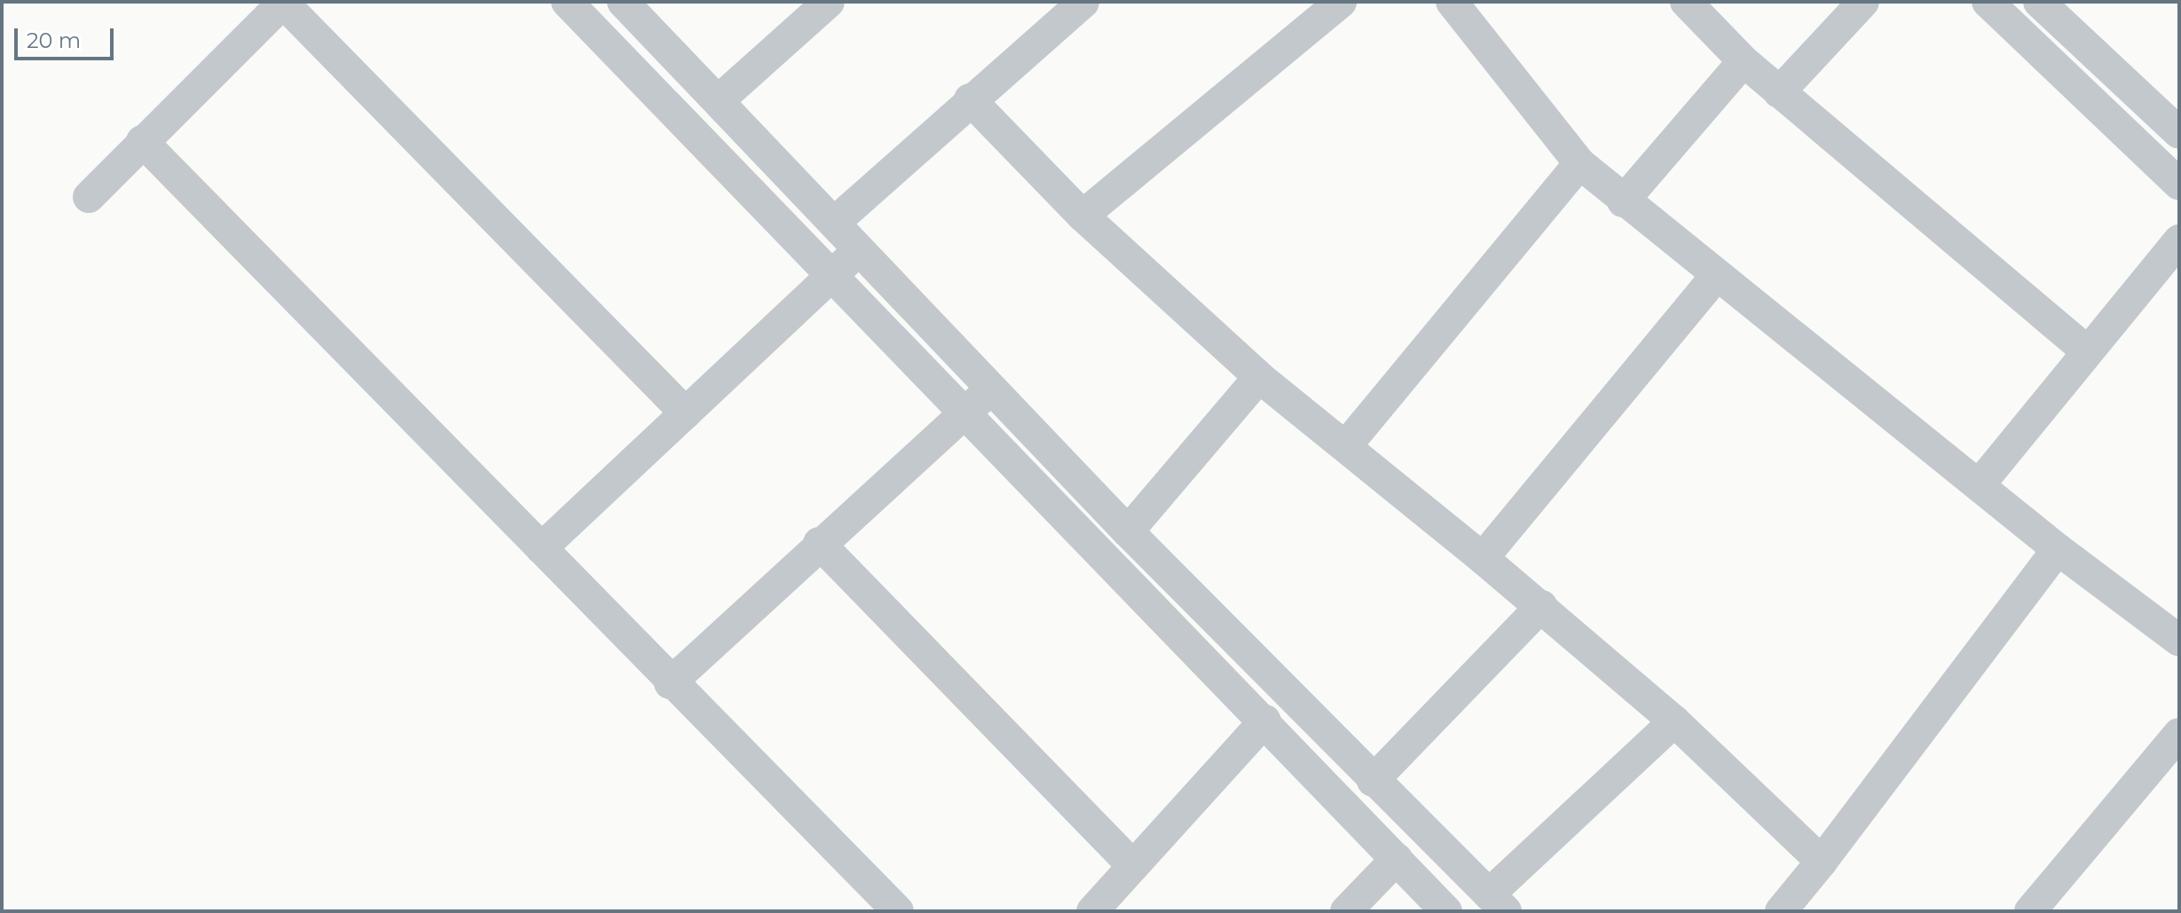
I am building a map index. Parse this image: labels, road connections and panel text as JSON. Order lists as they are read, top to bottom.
{
  "scale_bar": "20 m"
}
